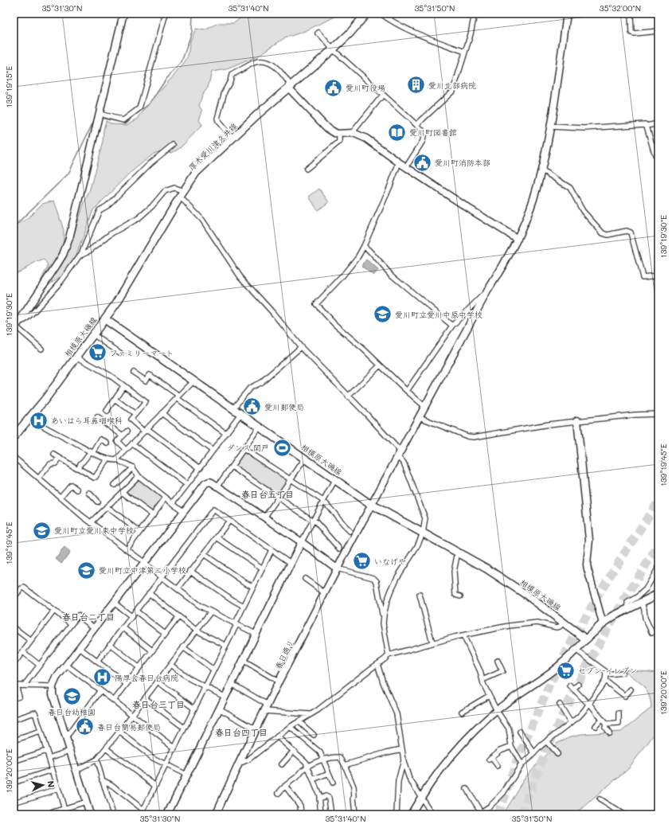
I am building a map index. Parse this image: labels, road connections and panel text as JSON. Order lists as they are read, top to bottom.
{
  "streets": {
    "main road": ["厚木愛川津久井線", "相模原大磯線"],
    "street": ["春日通り"]
  },
  "crossings": [
    ["厚木愛川津久井線", "相模原大磯線"],
    ["相模原大磯線", "春日通り"]
  ],
  "districts": [
    "春日台五丁目",
    "春日台二丁目",
    "春日台三丁目",
    "春日台四丁目"
  ],
  "places": {
    "building": ["愛川北部病院"],
    "public building": [
      "愛川町役場",
      "愛川町消防本部",
      "愛川郵便局",
      "春日台簡易郵便局"
    ],
    "library": ["愛川町図書館"],
    "school or university": [
      "愛川町立愛川中原中学校",
      "愛川町立愛川東中学校",
      "愛川町立中津第二小学校",
      "春日台幼稚園"
    ],
    "supermarket": ["ファミリーマート", "いなげや", "セブン-イレブン"],
    "hospital": ["あいはら耳鼻咽喉科", "陽厚会春日台病院"],
    "sports": ["ダンス 関戸"]
  },
  "north": "right",
  "coordinates": [
    "35°31'30\"N",
    "35°31'40\"N",
    "35°31'50\"N",
    "35°32'00\"N",
    "139°19'15\"E",
    "139°19'30\"E",
    "139°19'45\"E",
    "139°20'00\"E"
  ]
}
